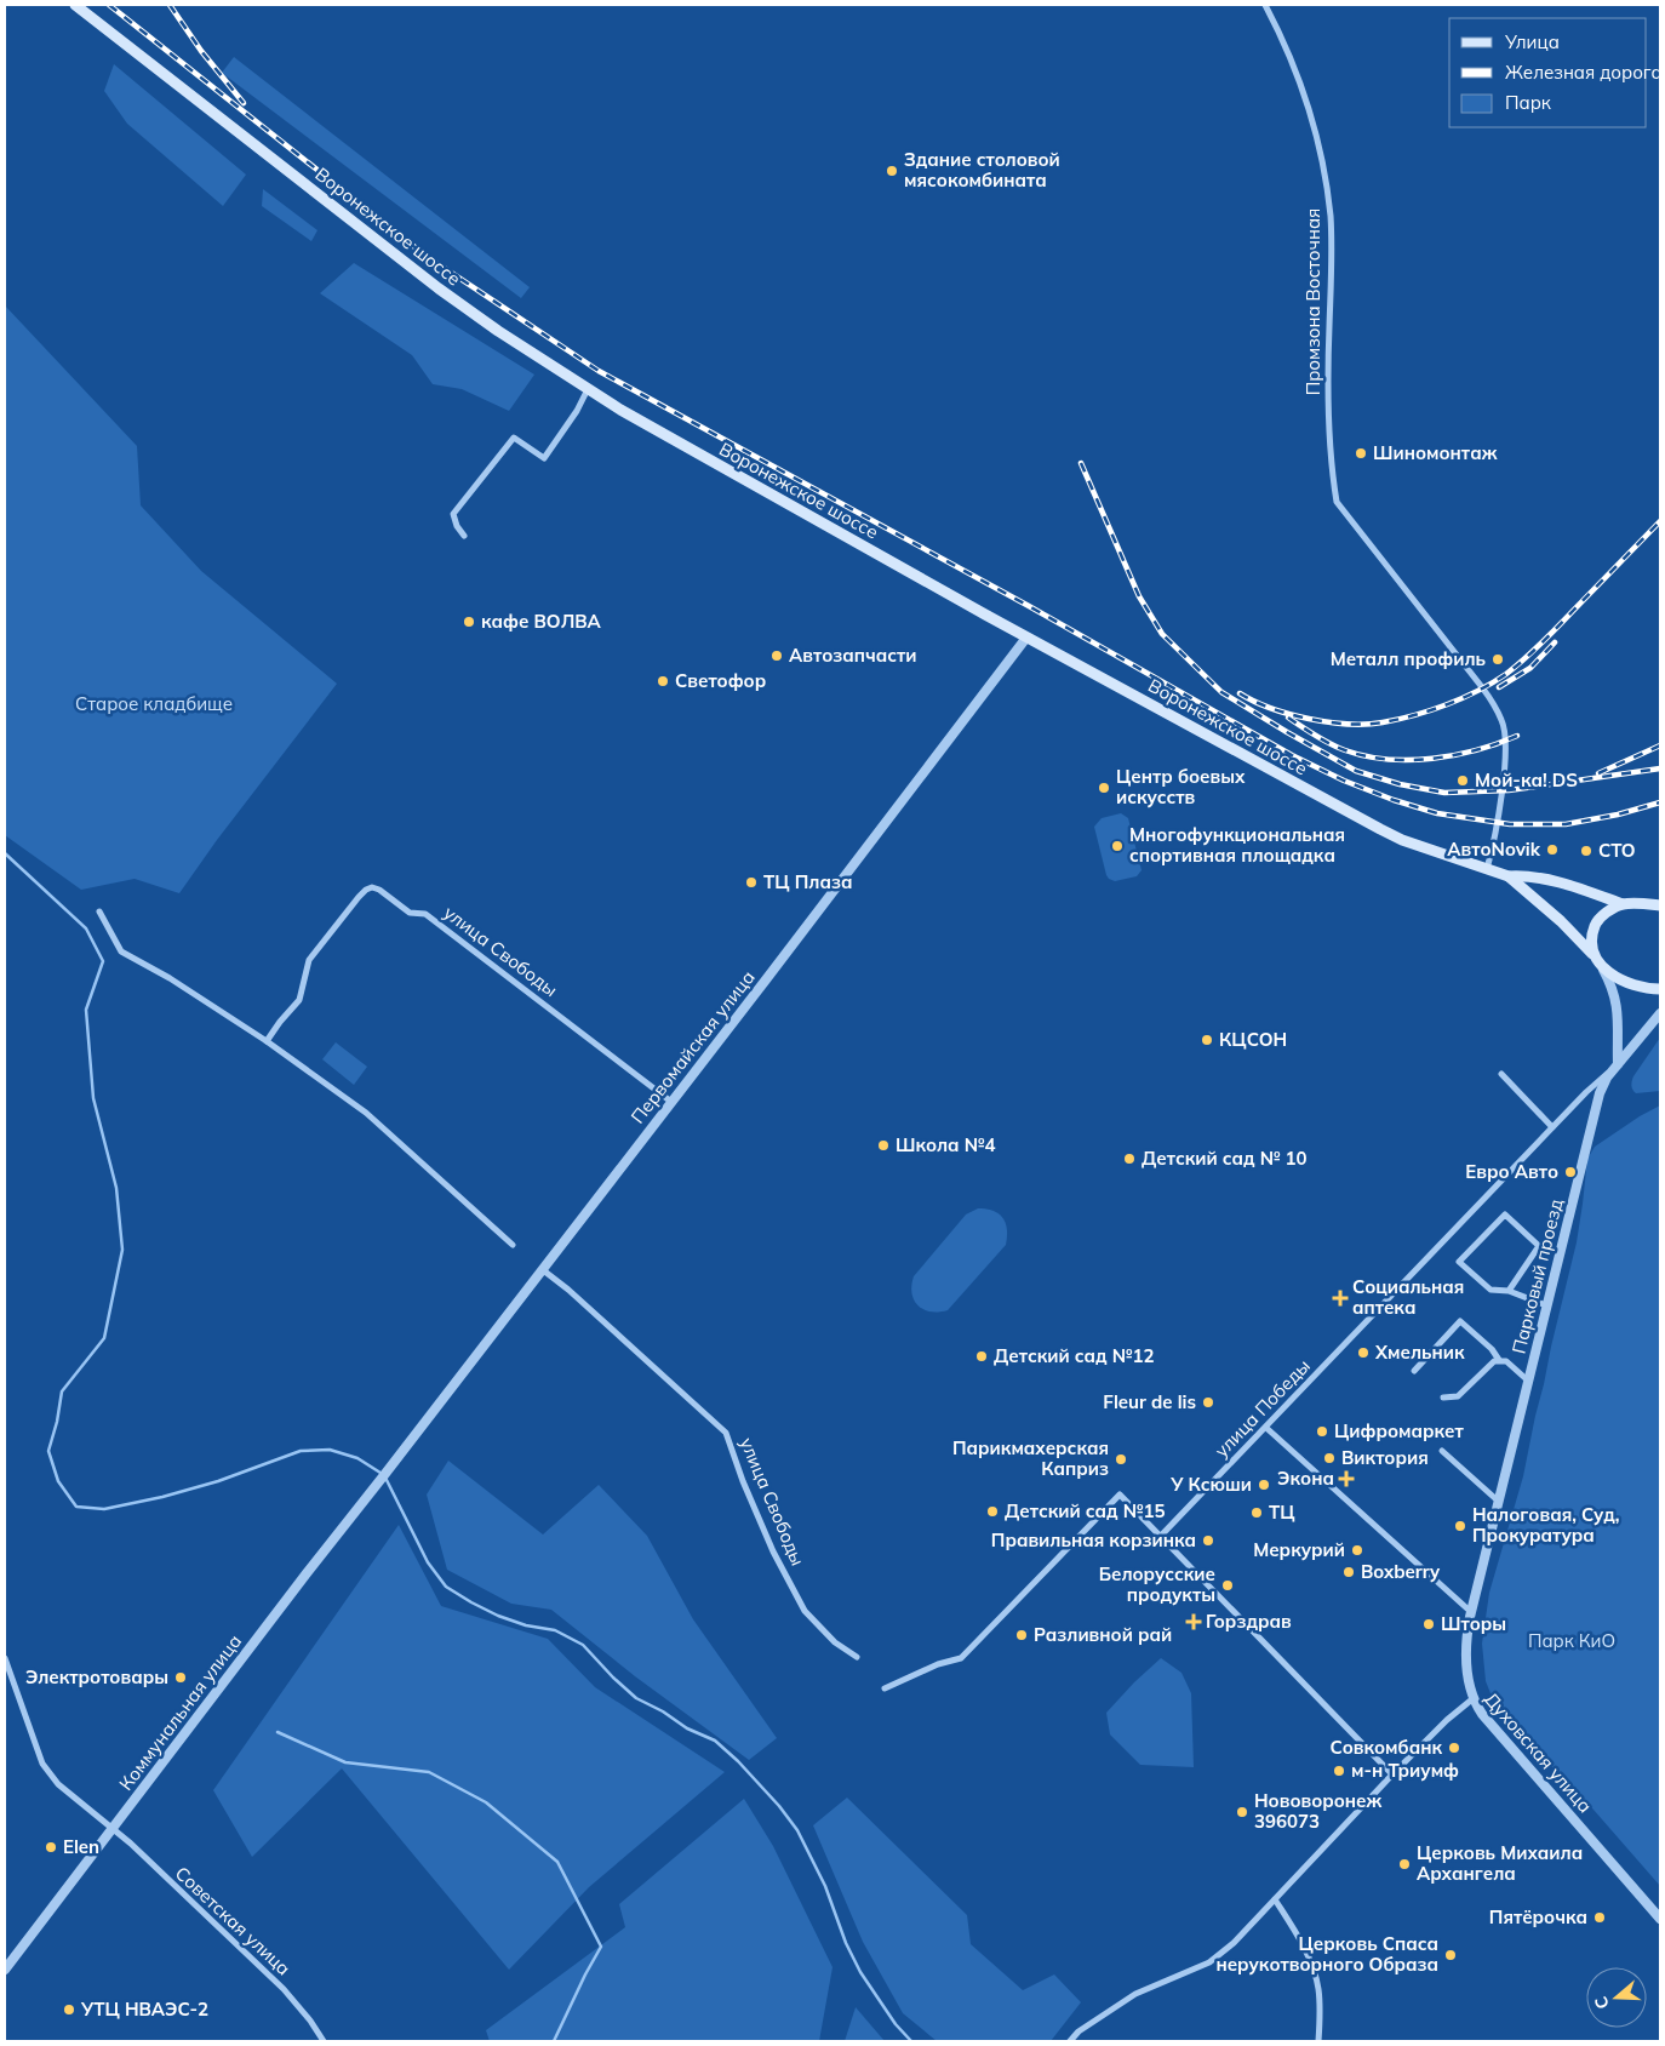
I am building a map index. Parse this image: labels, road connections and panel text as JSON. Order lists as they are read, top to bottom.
{
  "streets": {
    "main road": ["Воронежское шоссе"],
    "street": [
      "Промзона Восточная",
      "улица Свободы",
      "Первомайская улица",
      "Парковый проезд",
      "улица Победы",
      "Коммунальная улица",
      "Духовская улица",
      "Советская улица"
    ]
  },
  "crossings": [
    ["Воронежское шоссе", "Промзона Восточная"],
    ["Воронежское шоссе", "Первомайская улица"],
    ["улица Свободы", "Первомайская улица"],
    ["Первомайская улица", "Коммунальная улица"],
    ["Парковый проезд", "улица Победы"],
    ["Парковый проезд", "Духовская улица"],
    ["Коммунальная улица", "Советская улица"]
  ],
  "parks": ["Старое кладбище", "Парк КиО"],
  "places": {
    "other": [
      "Здание столовой мясокомбината",
      "Шиномонтаж",
      "кафе ВОЛВА",
      "Автозапчасти",
      "Металл профиль",
      "Светофор",
      "Мой-ка! DS",
      "Центр боевых искусств",
      "Многофункциональная спортивная площадка",
      "АвтоNovik",
      "СТО",
      "ТЦ Плаза",
      "КЦСОН",
      "Школа №4",
      "Детский сад № 10",
      "Евро Авто",
      "Хмельник",
      "Детский сад №12",
      "Fleur de lis",
      "Цифромаркет",
      "Виктория",
      "Парикмахерская Каприз",
      "У Ксюши",
      "Детский сад №15",
      "ТЦ",
      "Налоговая, Суд, Прокуратура",
      "Правильная корзинка",
      "Меркурий",
      "Boxberry",
      "Белорусские продукты",
      "Шторы",
      "Разливной рай",
      "Электротовары",
      "Совкомбанк",
      "м-н Триумф",
      "Нововоронеж 396073",
      "Elen",
      "Церковь Михаила Архангела",
      "Пятёрочка",
      "Церковь Спаса нерукотворного Образа",
      "УТЦ НВАЭС-2"
    ],
    "health": ["Социальная аптека", "Экона", "Горздрав"]
  },
  "legend": ["Улица", "Железная дорога", "Парк"],
  "north": "left"
}
